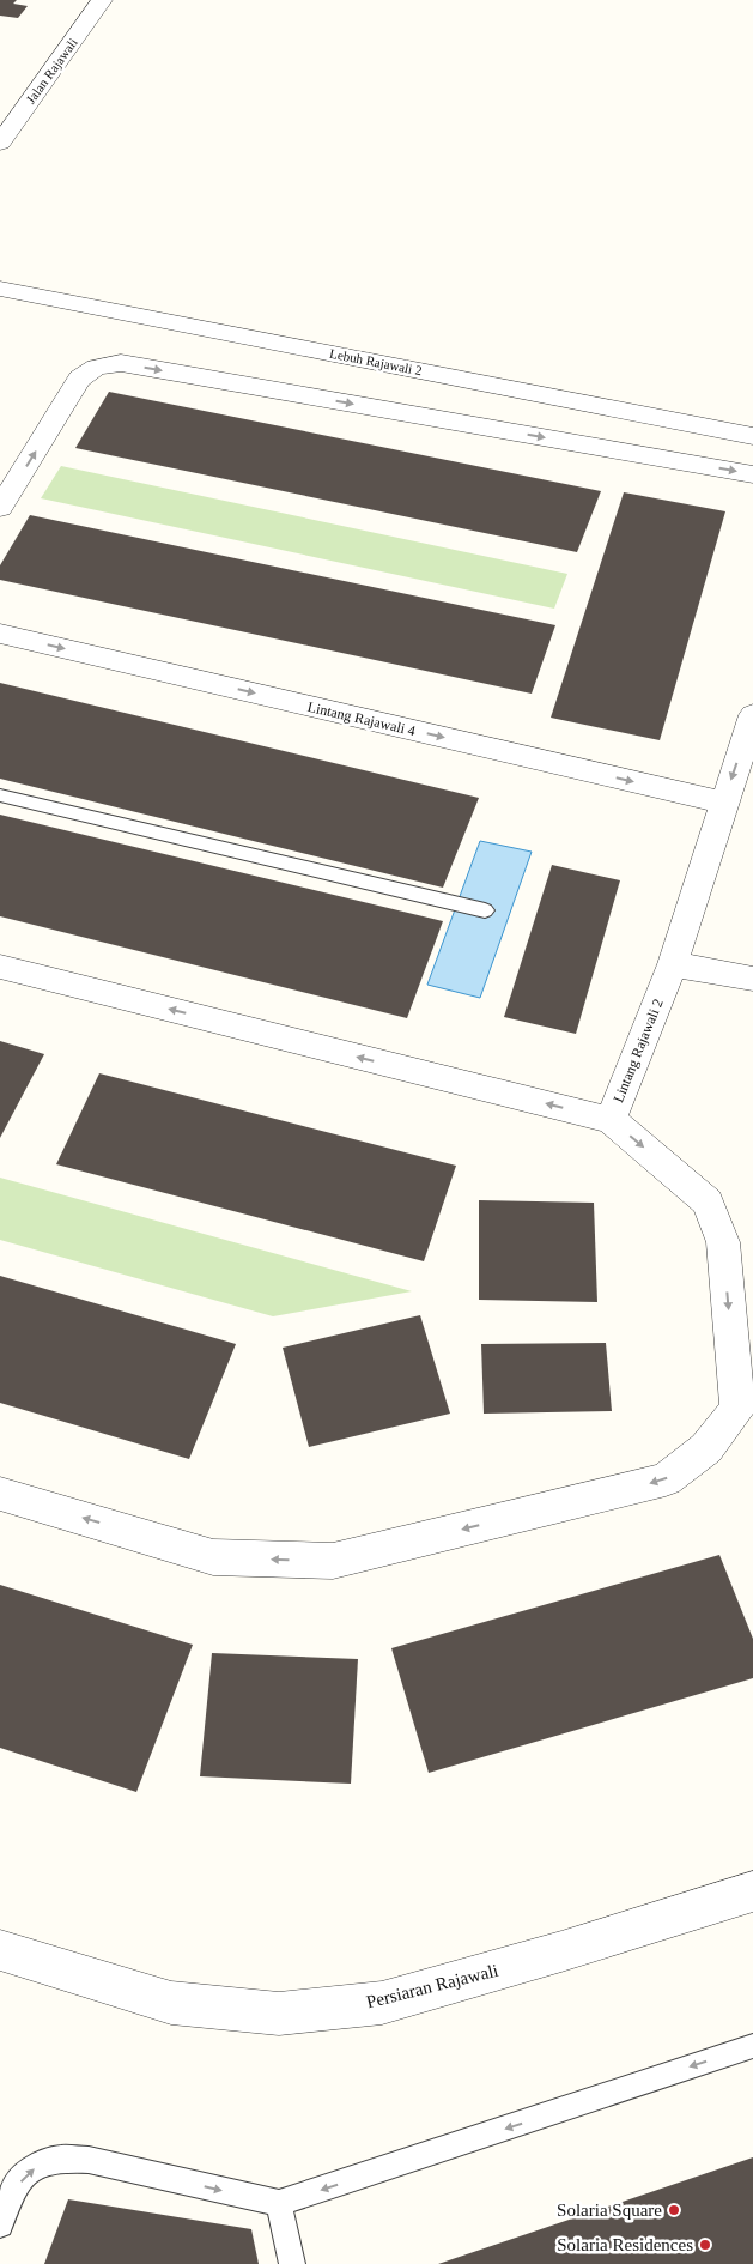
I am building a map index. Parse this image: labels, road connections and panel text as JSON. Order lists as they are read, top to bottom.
{
  "streets": {
    "street": [
      "Jalan Rajawali",
      "Lebuh Rajawali 2",
      "Lintang Rajawali 4",
      "Lintang Rajawali 2",
      "Persiaran Rajawali"
    ]
  },
  "crossings": [
    ["Lintang Rajawali 4", "Lintang Rajawali 2"]
  ],
  "one_way": ["Lintang Rajawali 4"],
  "places": ["Solaria Square", "Solaria Residences"]
}
